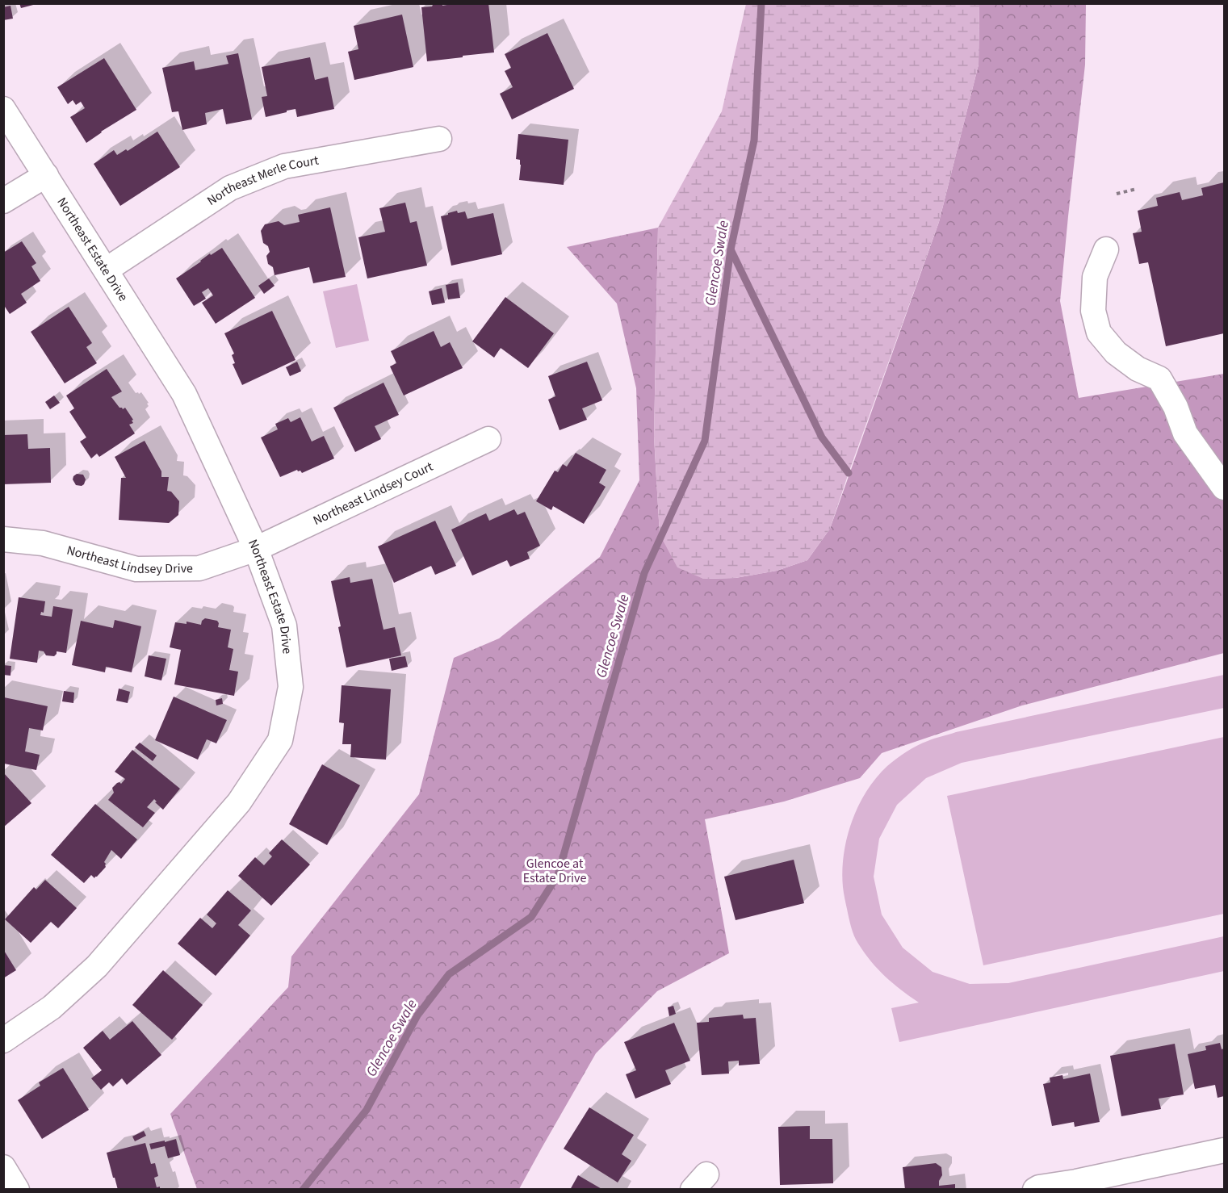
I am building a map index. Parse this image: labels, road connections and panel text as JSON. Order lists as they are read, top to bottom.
{
  "streets": {
    "street": [
      "Northeast Merle Court",
      "Northeast Estate Drive",
      "Northeast Lindsey Court",
      "Northeast Lindsey Drive"
    ]
  },
  "crossings": [
    ["Northeast Merle Court", "Northeast Estate Drive"],
    ["Northeast Estate Drive", "Northeast Lindsey Court"],
    ["Northeast Estate Drive", "Northeast Lindsey Drive"],
    ["Northeast Lindsey Court", "Northeast Lindsey Drive"]
  ],
  "water": ["Glencoe Swale"],
  "parks": ["Glencoe at Estate Drive"]
}
